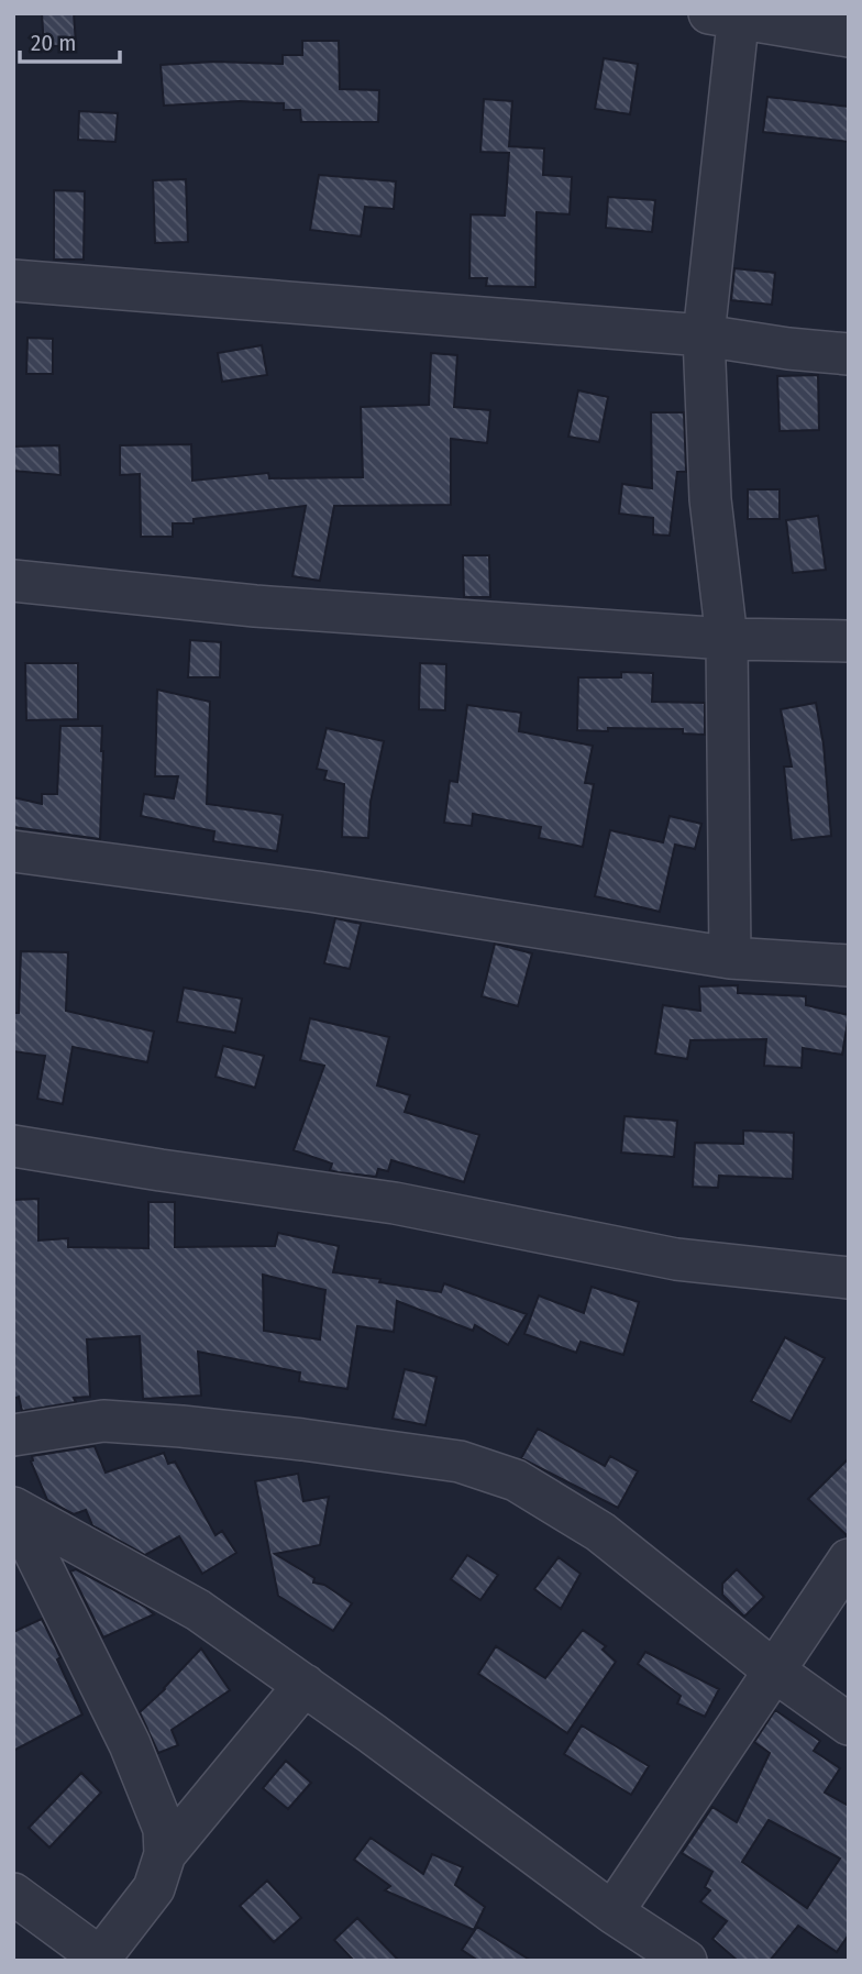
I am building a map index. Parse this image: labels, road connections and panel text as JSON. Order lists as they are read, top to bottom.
{
  "scale_bar": "20 m"
}
